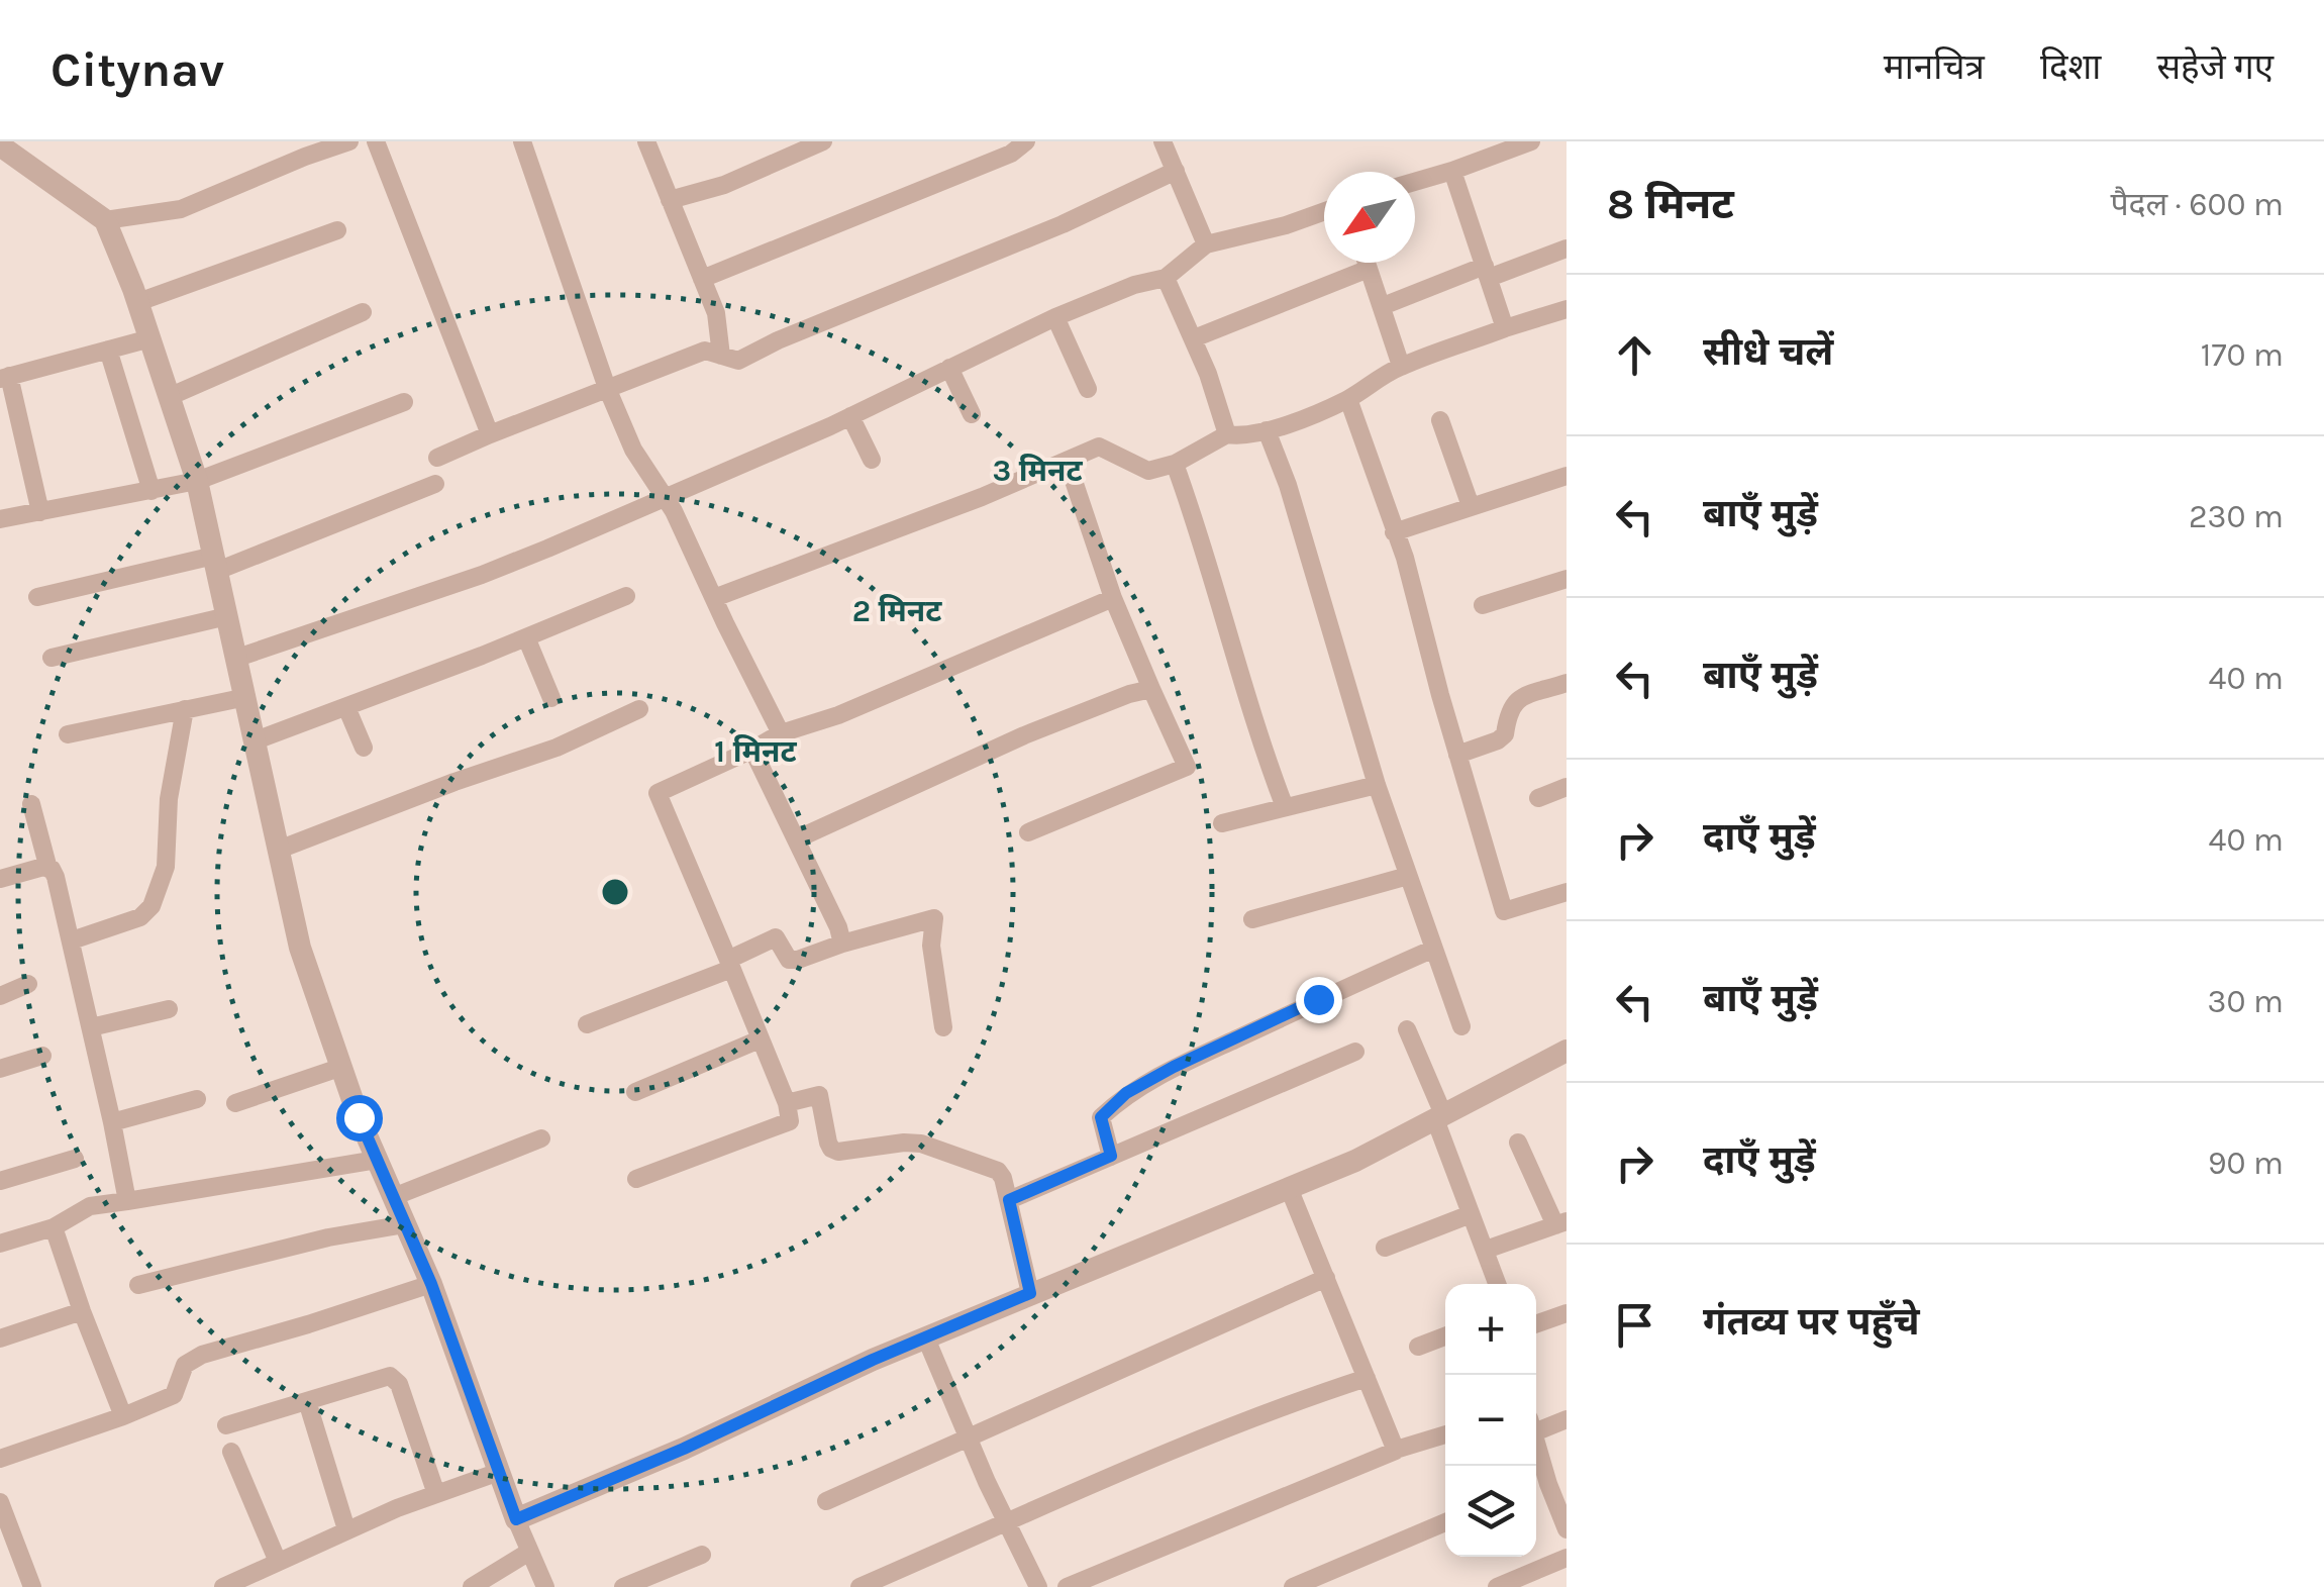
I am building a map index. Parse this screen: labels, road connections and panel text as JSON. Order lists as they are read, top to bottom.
{
  "north": "bottom left",
  "page": {
    "header": "Citynav",
    "nav": ["मानचित्र", "दिशा", "सहेजे गए"],
    "heading": ["8 मिनट", "पैदल · 600 m"],
    "list": [
      ["सीधे चलें", "170 m"],
      ["बाएँ मुड़ें", "230 m"],
      ["बाएँ मुड़ें", "40 m"],
      ["दाएँ मुड़ें", "40 m"],
      ["बाएँ मुड़ें", "30 m"],
      ["दाएँ मुड़ें", "90 m"],
      "गंतव्य पर पहुँचे"
    ],
    "map_buttons": ["+", "−"]
  },
  "rings": ["3 मिनट", "2 मिनट", "1 मिनट"]
}
